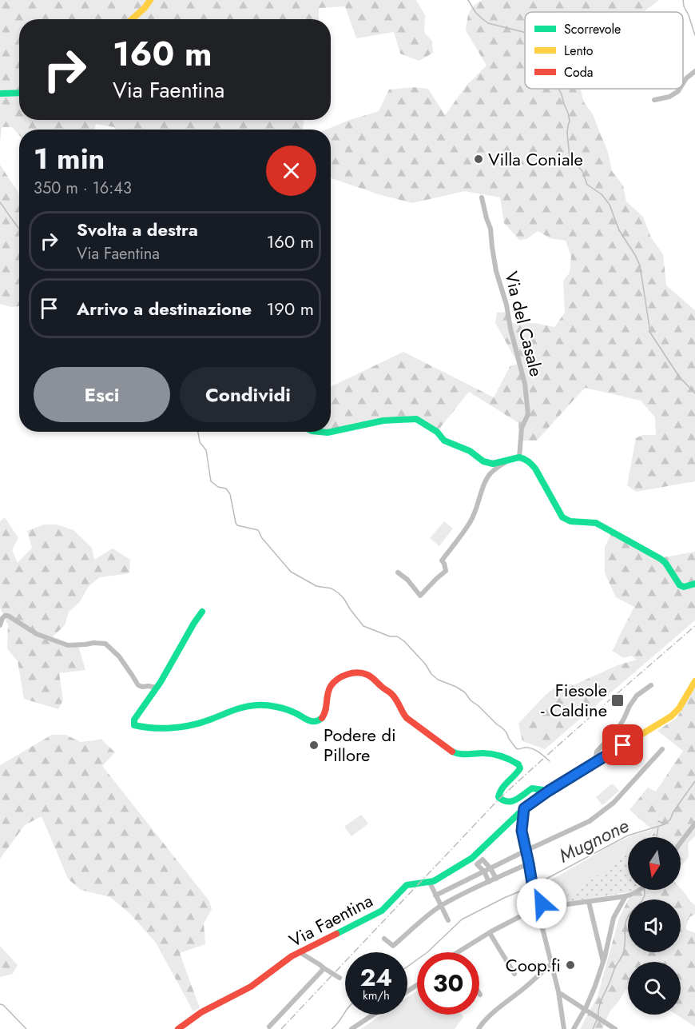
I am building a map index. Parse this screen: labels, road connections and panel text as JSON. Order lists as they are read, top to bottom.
{
  "streets": {
    "street": ["Via del Casale", "Via Faentina"]
  },
  "water": ["Mugnone"],
  "places": {
    "other": ["Villa Coniale", "Podere di Pillore", "Coop.fi"],
    "transit": ["Fiesole - Caldine"]
  },
  "legend": ["Scorrevole", "Lento", "Coda"],
  "north": "bottom",
  "page": {
    "turn": ["160 m", "Via Faentina"],
    "heading": ["1 min", "350 m · 16:43"],
    "list": [
      {
        "name": "Svolta a destra",
        "note": "Via Faentina",
        "value": "160 m"
      },
      {
        "name": "Arrivo a destinazione",
        "value": "190 m"
      }
    ],
    "buttons": ["Esci", "Condividi"],
    "speed": "24 km/h",
    "limit": "30"
  }
}
